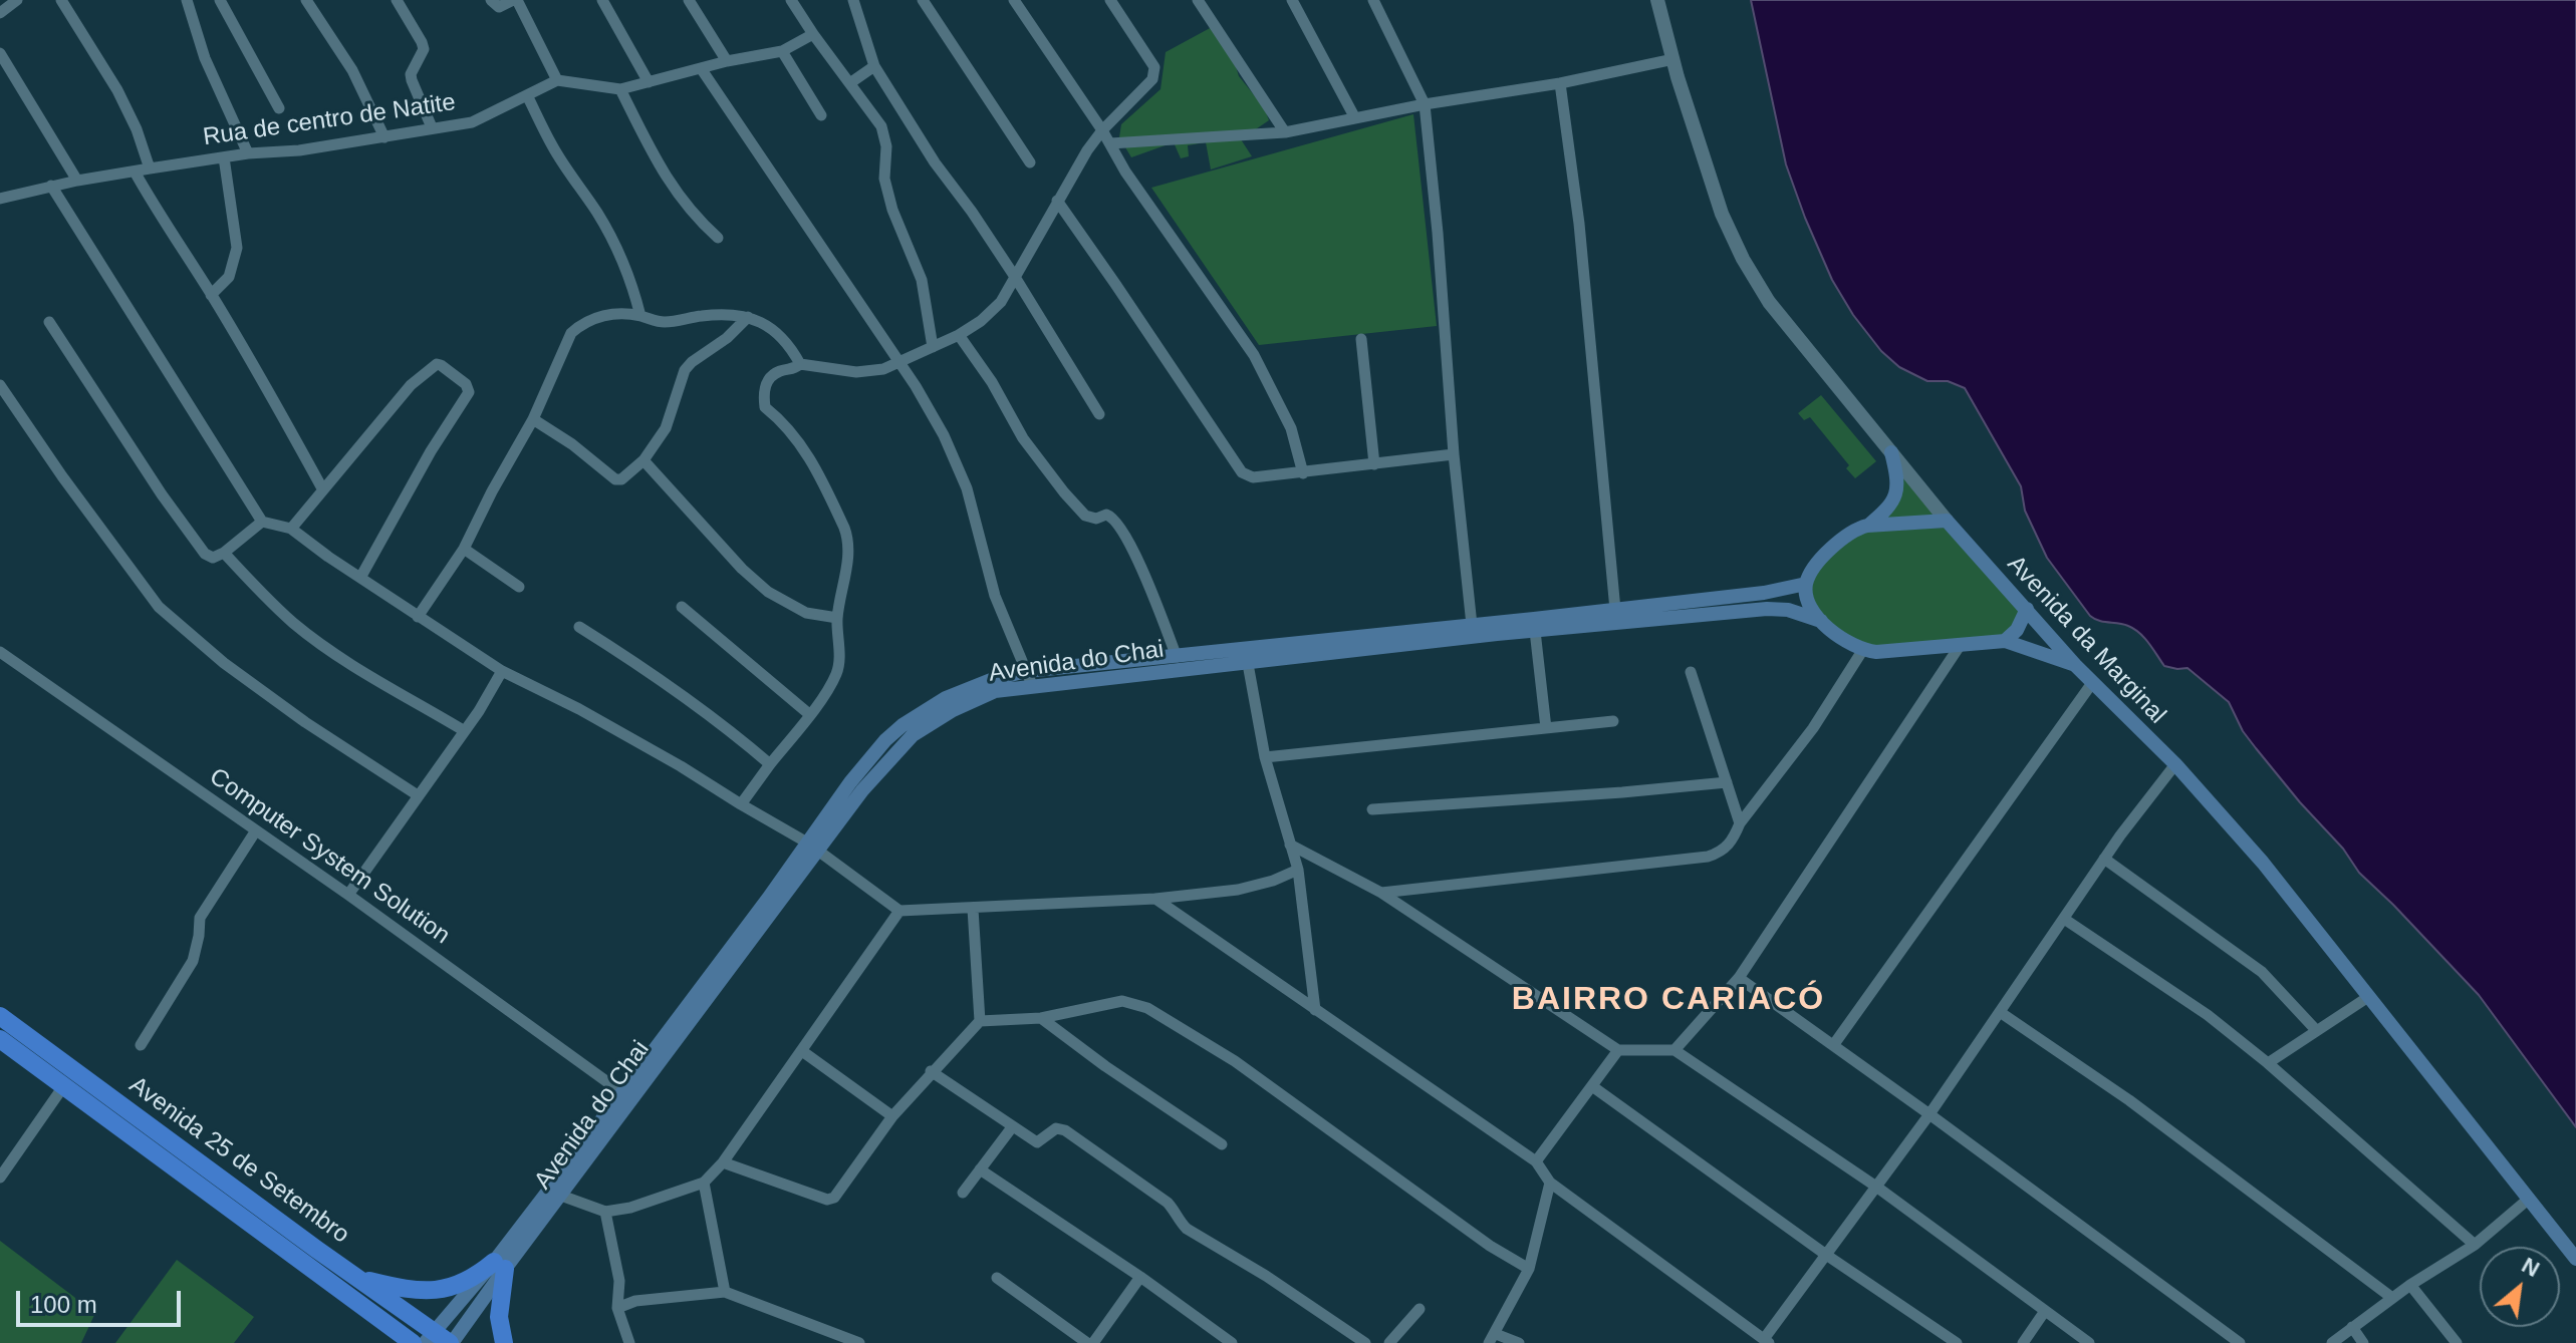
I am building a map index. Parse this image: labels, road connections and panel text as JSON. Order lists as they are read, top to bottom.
{
  "streets": {
    "highway": ["Avenida 25 de Setembro"],
    "main road": ["Avenida da Marginal", "Avenida do Chai"],
    "street": ["Rua de centro de Natite", "Computer System Solution"]
  },
  "crossings": [
    ["Avenida do Chai", "Computer System Solution"],
    ["Avenida do Chai", "Avenida 25 de Setembro"]
  ],
  "districts": ["BAIRRO CARIACÓ"],
  "scale_bar": "100 m",
  "north": "top right"
}
